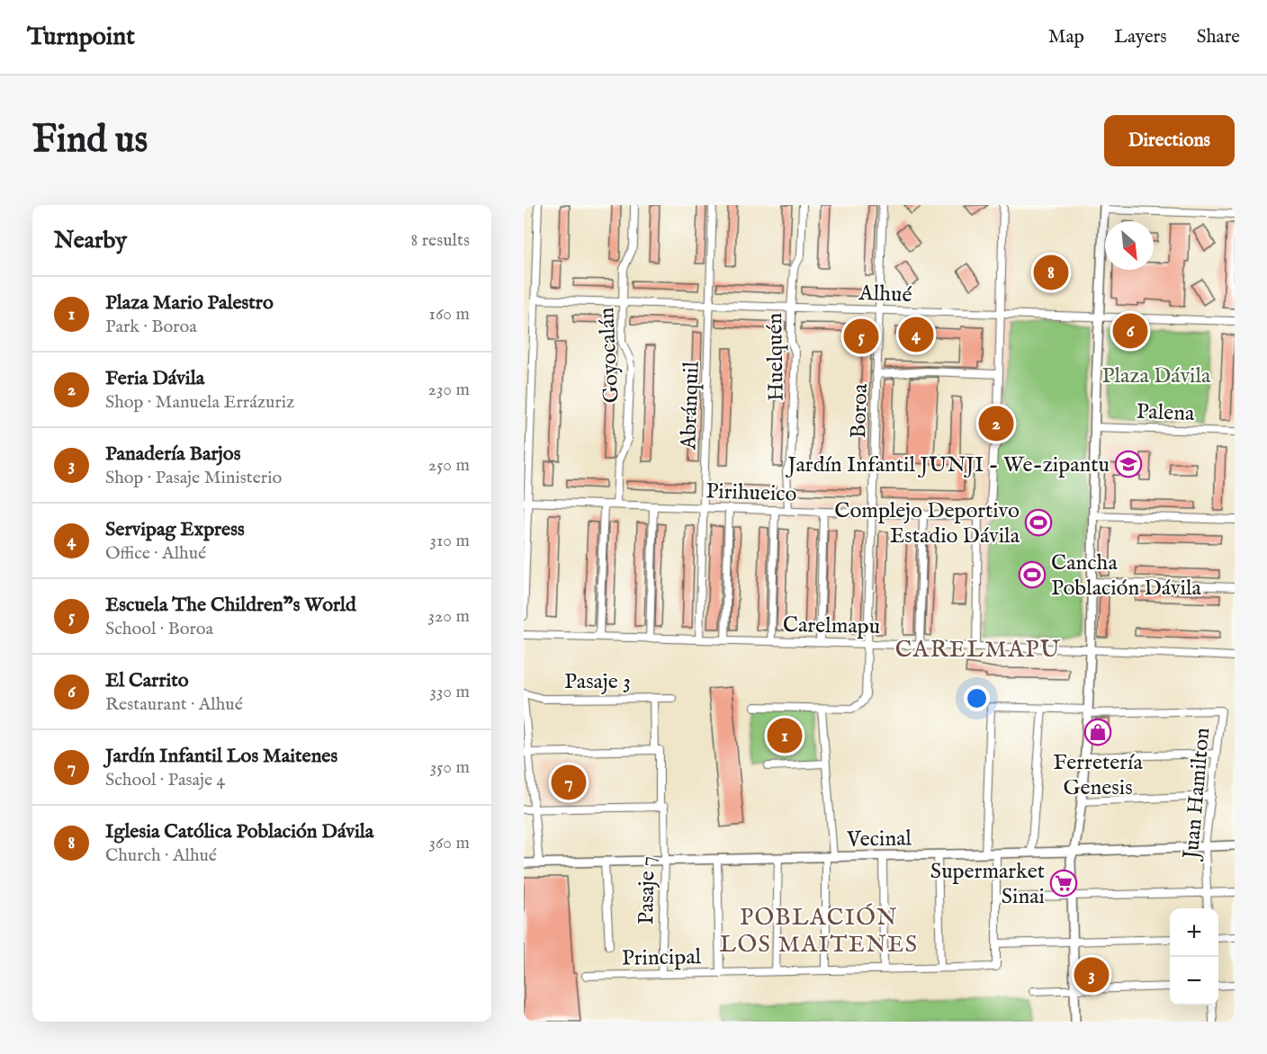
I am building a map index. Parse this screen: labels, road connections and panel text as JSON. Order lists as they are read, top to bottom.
{
  "streets": {
    "street": [
      "Alhué",
      "Goyocalán",
      "Huelquén",
      "Abránquil",
      "Boroa",
      "Palena",
      "Pirihueico",
      "Carelmapu",
      "Pasaje 3",
      "Juan Hamilton",
      "Vecinal",
      "Pasaje 7",
      "Principal"
    ]
  },
  "crossings": [
    ["Alhué", "Goyocalán"],
    ["Alhué", "Huelquén"],
    ["Alhué", "Abránquil"],
    ["Alhué", "Boroa"],
    ["Goyocalán", "Pirihueico"],
    ["Huelquén", "Pirihueico"],
    ["Abránquil", "Pirihueico"],
    ["Abránquil", "Carelmapu"],
    ["Boroa", "Pirihueico"],
    ["Boroa", "Carelmapu"],
    ["Pasaje 3", "Pasaje 7"],
    ["Juan Hamilton", "Vecinal"],
    ["Vecinal", "Pasaje 7"],
    ["Pasaje 7", "Principal"]
  ],
  "districts": ["CARELMAPU", "POBLACIÓN LOS MAITENES"],
  "parks": ["Plaza Dávila"],
  "places": {
    "school or university": ["Jardín Infantil JUNJI - We-zipantu"],
    "sports": ["Complejo Deportivo Estadio Dávila", "Cancha Población Dávila"],
    "shop": ["Ferretería Genesis"],
    "supermarket": ["Supermarket Sinai"]
  },
  "north": "bottom right",
  "page": {
    "header": "Turnpoint",
    "nav": ["Map", "Layers", "Share"],
    "buttons": "Directions",
    "title": "Find us",
    "heading": ["Nearby", "8 results"],
    "pins": [
      "8",
      "6",
      "4",
      "5",
      "2",
      "1",
      "7",
      "3"
    ],
    "list": [
      {
        "mark": "1",
        "name": "Plaza Mario Palestro",
        "note": "Park · Boroa",
        "value": "160 m"
      },
      {
        "mark": "2",
        "name": "Feria Dávila",
        "note": "Shop · Manuela Errázuriz",
        "value": "230 m"
      },
      {
        "mark": "3",
        "name": "Panadería Barjos",
        "note": "Shop · Pasaje Ministerio",
        "value": "250 m"
      },
      {
        "mark": "4",
        "name": "Servipag Express",
        "note": "Office · Alhué",
        "value": "310 m"
      },
      {
        "mark": "5",
        "name": "Escuela The Children\"s World",
        "note": "School · Boroa",
        "value": "320 m"
      },
      {
        "mark": "6",
        "name": "El Carrito",
        "note": "Restaurant · Alhué",
        "value": "330 m"
      },
      {
        "mark": "7",
        "name": "Jardín Infantil Los Maitenes",
        "note": "School · Pasaje 4",
        "value": "350 m"
      },
      {
        "mark": "8",
        "name": "Iglesia Católica Población Dávila",
        "note": "Church · Alhué",
        "value": "360 m"
      }
    ],
    "map_buttons": ["+", "−"]
  }
}
